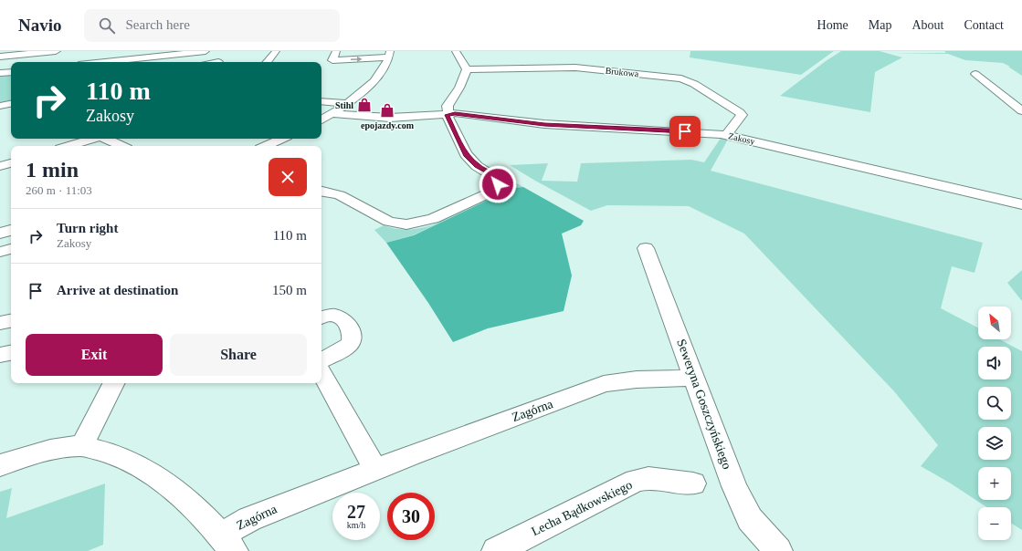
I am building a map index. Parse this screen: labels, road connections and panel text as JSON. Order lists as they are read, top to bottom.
{
  "streets": {
    "street": [
      "Brukowa",
      "Zakosy",
      "Seweryna Goszczyńskiego",
      "Zagórna",
      "Lecha Bądkowskiego"
    ]
  },
  "crossings": [
    ["Brukowa", "Zakosy"],
    ["Seweryna Goszczyńskiego", "Zagórna"]
  ],
  "places": {
    "shop": ["Stihl", "epojazdy.com"]
  },
  "north": "top left",
  "page": {
    "header": "Navio",
    "search": "Search here",
    "nav": [
      "Home",
      "Map",
      "About",
      "Contact"
    ],
    "turn": ["110 m", "Zakosy"],
    "heading": ["1 min", "260 m · 11:03"],
    "list": [
      {
        "name": "Turn right",
        "note": "Zakosy",
        "value": "110 m"
      },
      {
        "name": "Arrive at destination",
        "value": "150 m"
      }
    ],
    "map_buttons": ["+", "−"],
    "buttons": ["Exit", "Share"],
    "speed": "27 km/h",
    "limit": "30"
  }
}
